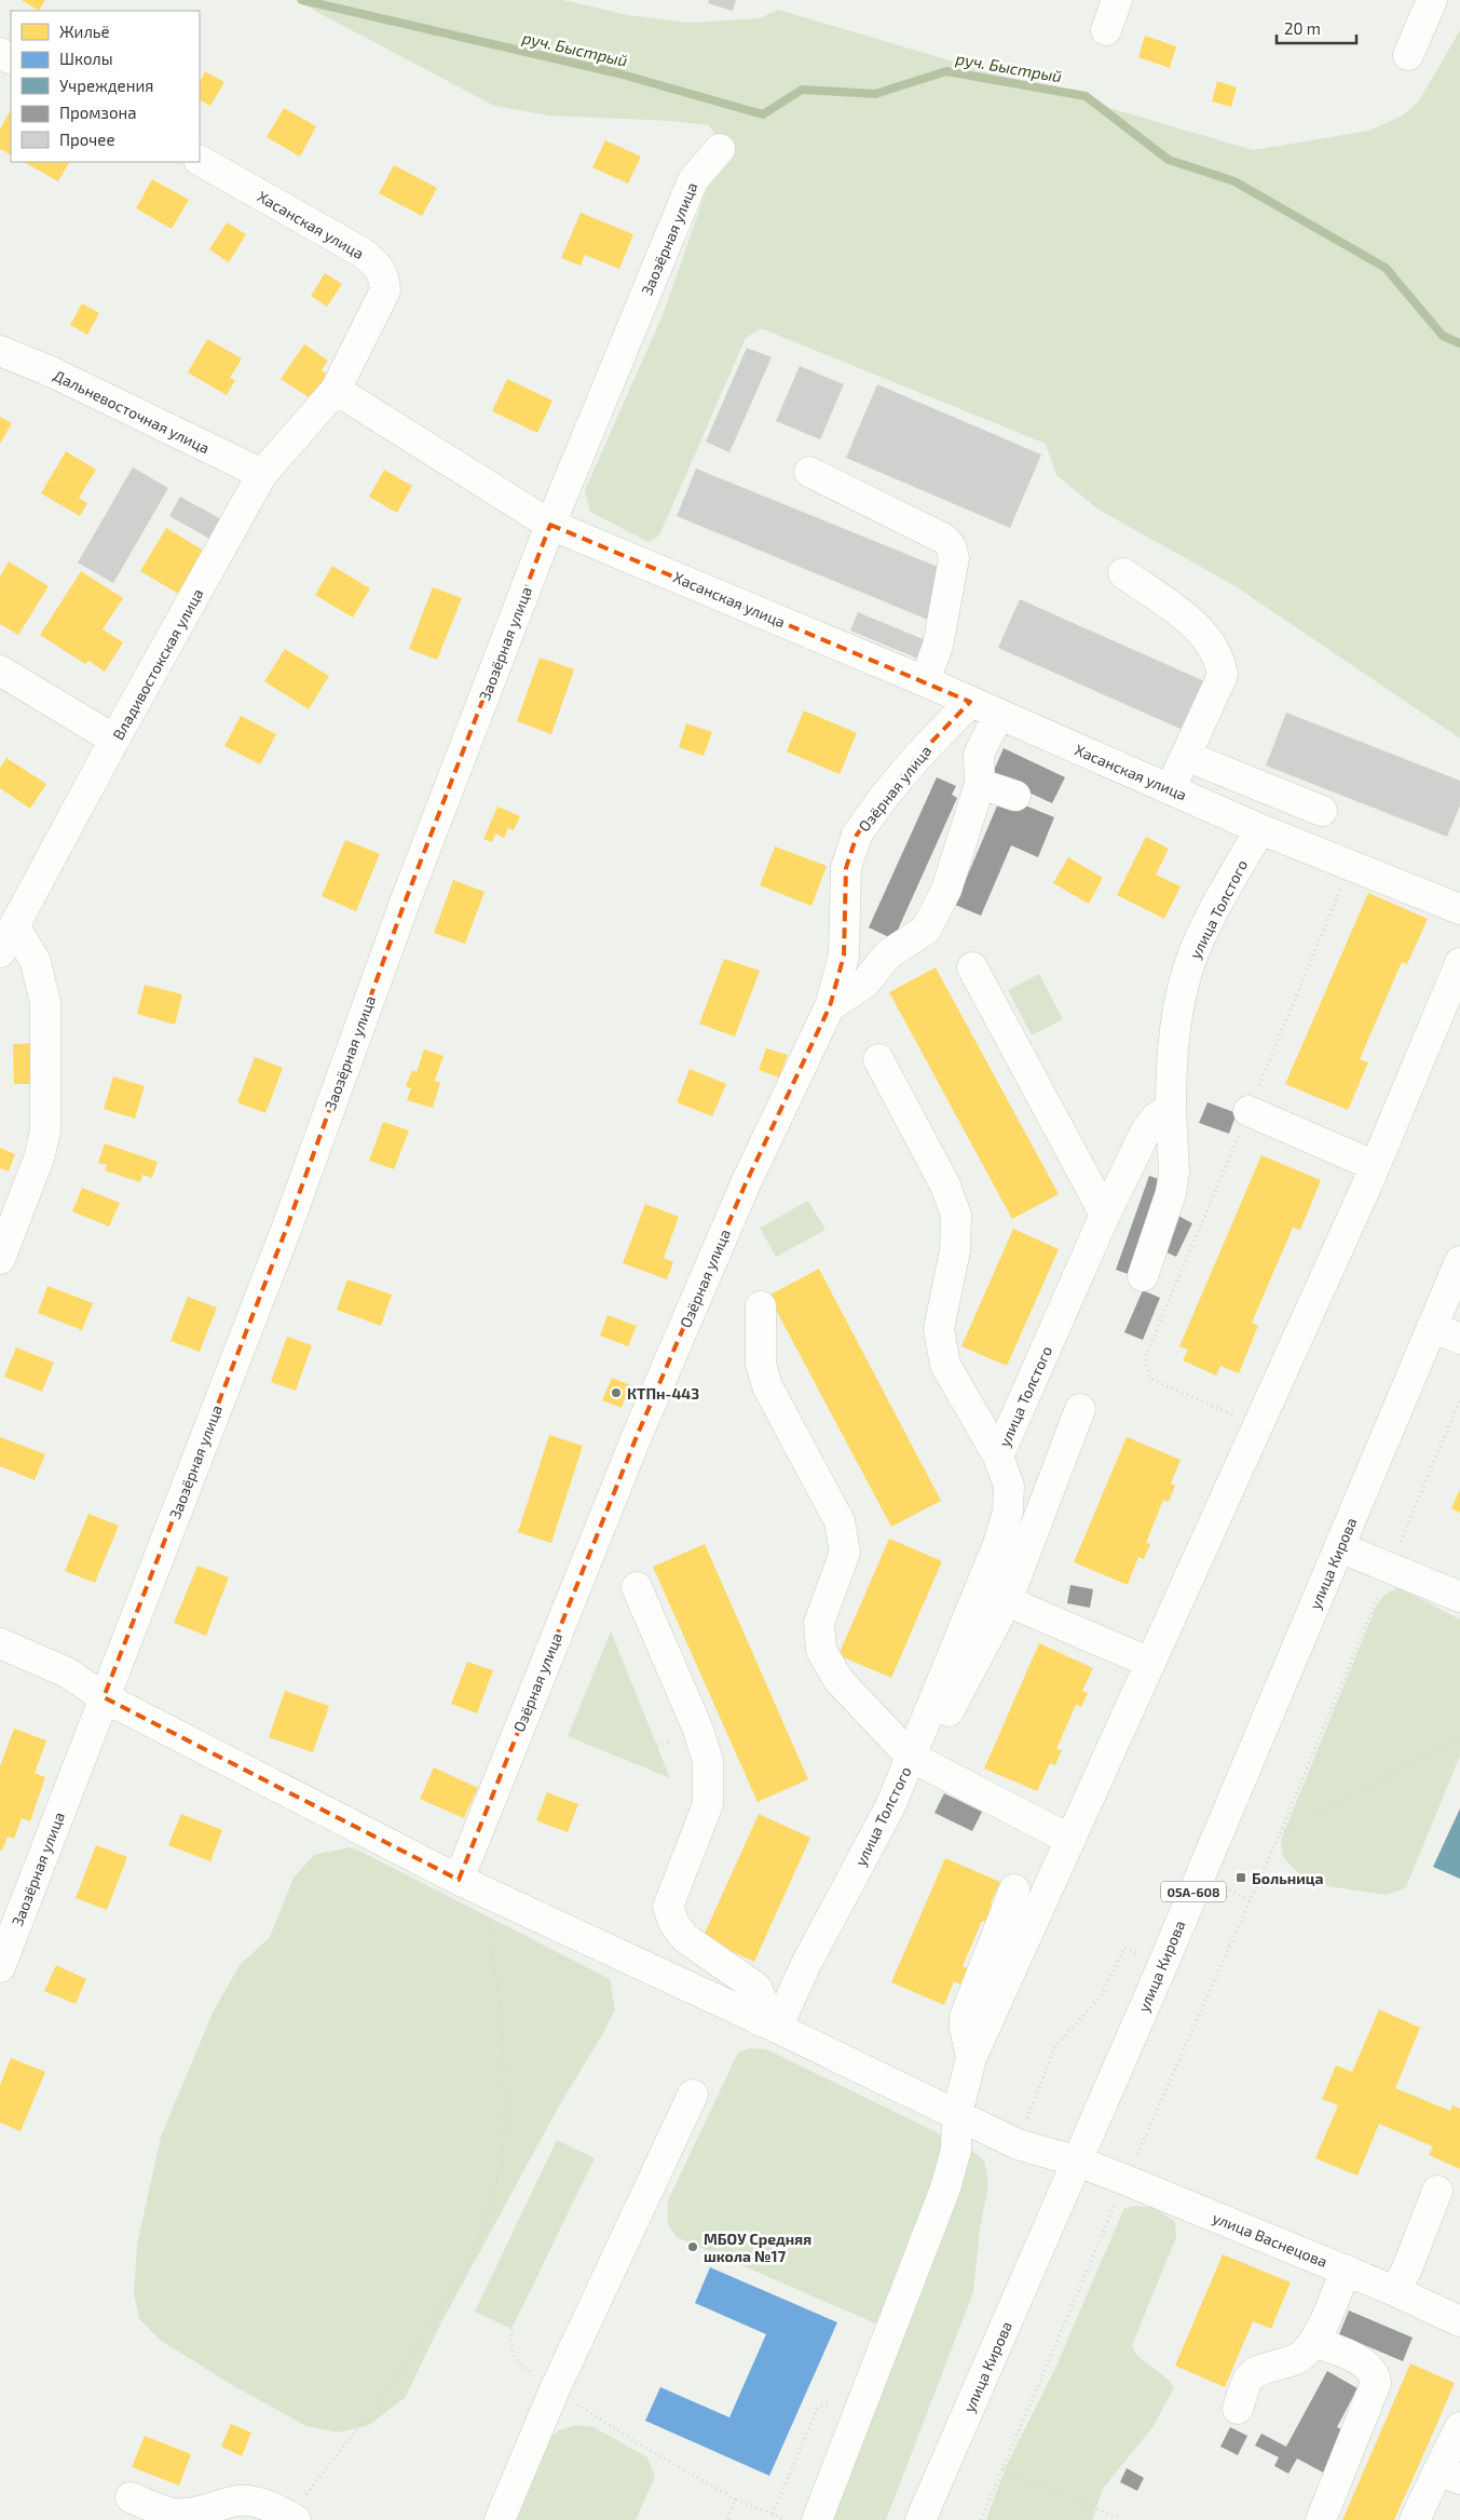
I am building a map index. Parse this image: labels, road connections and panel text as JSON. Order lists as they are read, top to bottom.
{
  "streets": {
    "street": [
      "Хасанская улица",
      "Заозёрная улица",
      "Дальневосточная улица",
      "Владивостокская улица",
      "Озёрная улица",
      "улица Толстого",
      "улица Кирова",
      "05А-608",
      "улица Васнецова"
    ]
  },
  "crossings": [
    ["Хасанская улица", "Заозёрная улица"],
    ["Хасанская улица", "Владивостокская улица"],
    ["Хасанская улица", "Озёрная улица"],
    ["Хасанская улица", "улица Толстого"],
    ["Заозёрная улица", "улица Васнецова"],
    ["Дальневосточная улица", "Владивостокская улица"],
    ["Озёрная улица", "улица Васнецова"],
    ["улица Толстого", "улица Васнецова"],
    ["улица Кирова", "улица Васнецова"]
  ],
  "water": ["руч. Быстрый"],
  "places": {
    "other": ["КТПн-443", "МБОУ Средняя школа №17"],
    "transit": ["Больница"]
  },
  "legend": [
    "Жильё",
    "Школы",
    "Учреждения",
    "Промзона",
    "Прочее"
  ],
  "scale_bar": "20 m"
}
